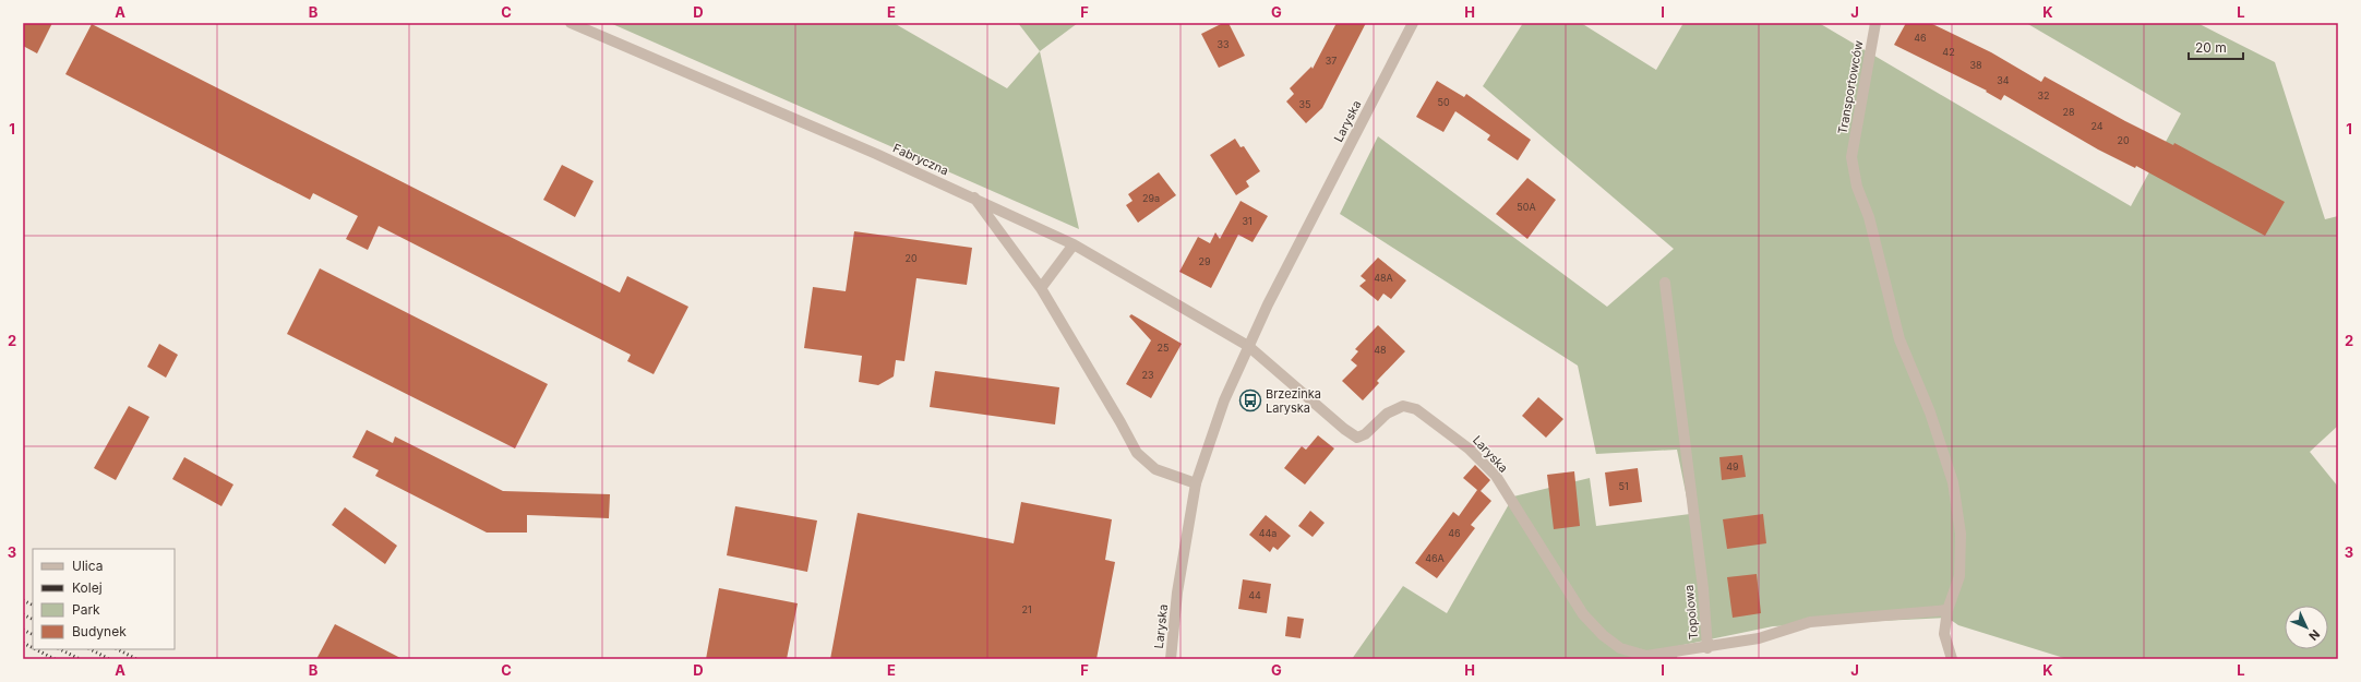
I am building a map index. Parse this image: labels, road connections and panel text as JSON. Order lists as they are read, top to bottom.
{
  "streets": {
    "street": [
      "Transportowców",
      "Laryska",
      "Fabryczna",
      "Topolowa"
    ]
  },
  "crossings": [
    ["Transportowców", "Topolowa"],
    ["Laryska", "Fabryczna"],
    ["Laryska", "Topolowa"]
  ],
  "places": {
    "bus stop": ["Brzezinka Laryska"]
  },
  "house_numbers": [
    "46",
    "33",
    "42",
    "37",
    "38",
    "34",
    "32",
    "50",
    "35",
    "28",
    "24",
    "20",
    "29a",
    "50A",
    "31",
    "20",
    "29",
    "48A",
    "25",
    "48",
    "23",
    "49",
    "51",
    "44a",
    "46",
    "46A",
    "44",
    "21"
  ],
  "legend": [
    "Ulica",
    "Kolej",
    "Park",
    "Budynek"
  ],
  "scale_bar": "20 m",
  "north": "bottom right",
  "grid": {
    "columns": [
      "A",
      "B",
      "C",
      "D",
      "E",
      "F",
      "G",
      "H",
      "I",
      "J",
      "K",
      "L"
    ],
    "rows": ["1", "2", "3"]
  }
}
